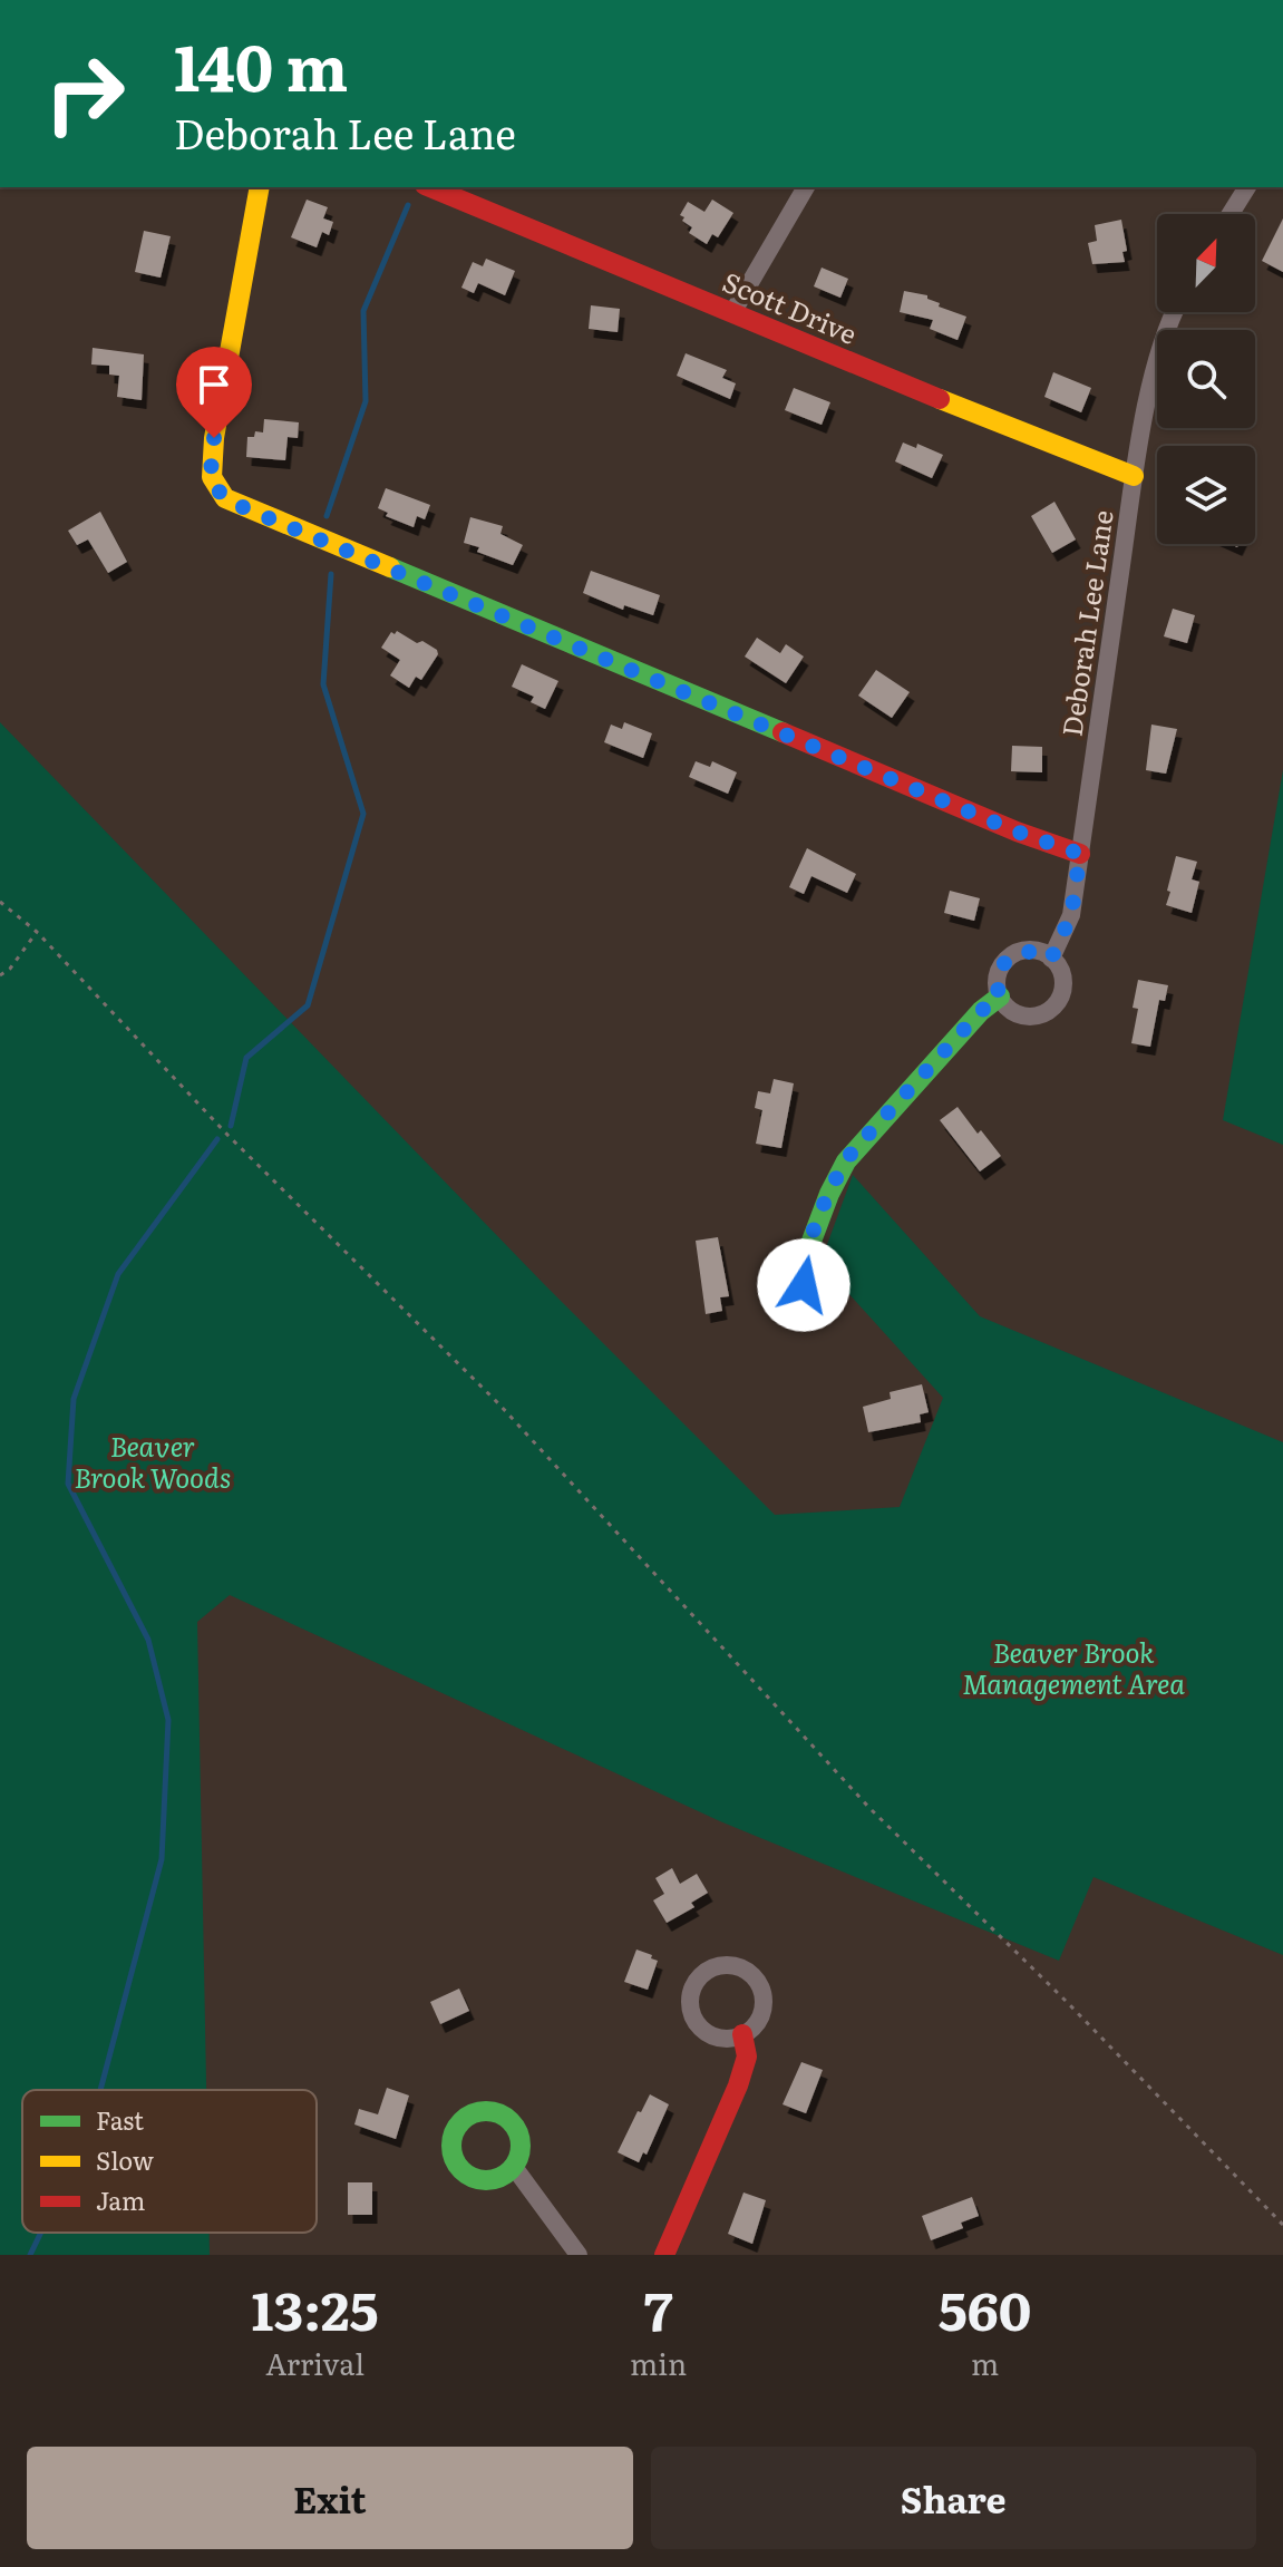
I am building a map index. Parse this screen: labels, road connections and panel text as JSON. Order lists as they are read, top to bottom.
{
  "streets": {
    "street": ["Scott Drive", "Deborah Lee Lane"]
  },
  "crossings": [
    ["Scott Drive", "Deborah Lee Lane"]
  ],
  "parks": ["Beaver Brook Woods", "Beaver Brook Management Area"],
  "legend": ["Fast", "Slow", "Jam"],
  "north": "top right",
  "page": {
    "turn": ["140 m", "Deborah Lee Lane"],
    "eta": [
      "13:25",
      "Arrival",
      "7",
      "min",
      "560",
      "m"
    ],
    "buttons": ["Exit", "Share"]
  }
}
